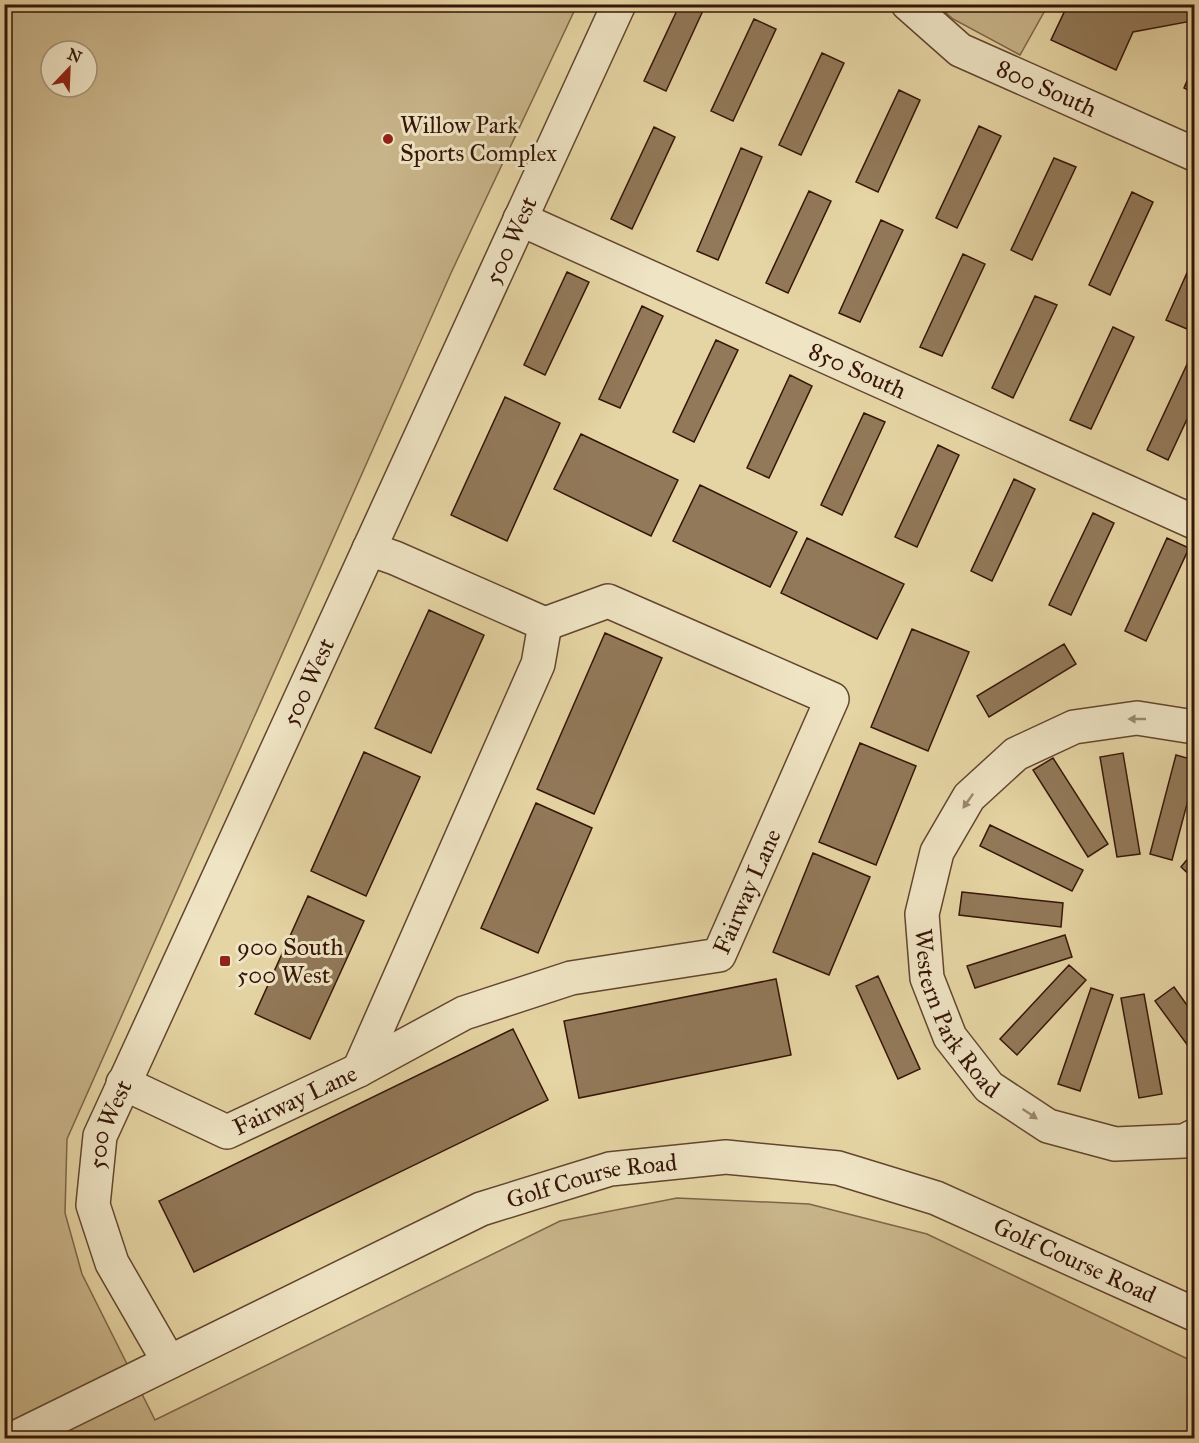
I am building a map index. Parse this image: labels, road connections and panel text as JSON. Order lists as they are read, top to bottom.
{
  "streets": {
    "street": [
      "800 South",
      "500 West",
      "850 South",
      "Fairway Lane",
      "Western Park Road",
      "Golf Course Road"
    ]
  },
  "crossings": [
    ["500 West", "850 South"],
    ["500 West", "Fairway Lane"],
    ["500 West", "Golf Course Road"]
  ],
  "places": {
    "other": ["Willow Park Sports Complex"],
    "transit": ["900 South 500 West"]
  },
  "north": "top right"
}
